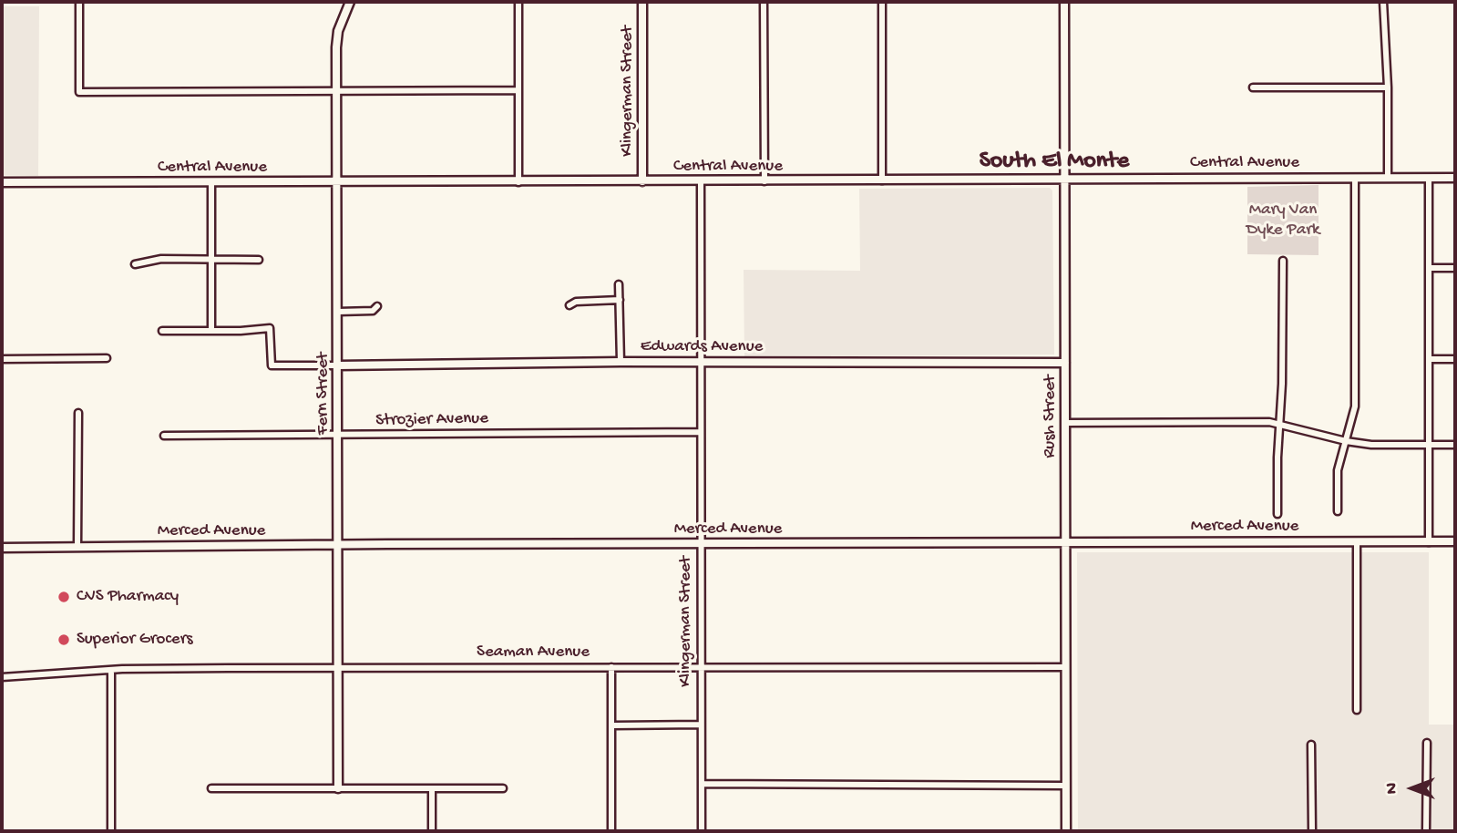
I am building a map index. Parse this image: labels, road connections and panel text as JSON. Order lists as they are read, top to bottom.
{
  "streets": {
    "street": [
      "Klingerman Street",
      "Central Avenue",
      "Edwards Avenue",
      "Fern Street",
      "Rush Street",
      "Strozier Avenue",
      "Merced Avenue",
      "Seaman Avenue"
    ]
  },
  "crossings": [
    ["Klingerman Street", "Central Avenue"],
    ["Klingerman Street", "Edwards Avenue"],
    ["Klingerman Street", "Strozier Avenue"],
    ["Klingerman Street", "Merced Avenue"],
    ["Klingerman Street", "Seaman Avenue"],
    ["Central Avenue", "Fern Street"],
    ["Central Avenue", "Rush Street"],
    ["Edwards Avenue", "Fern Street"],
    ["Edwards Avenue", "Rush Street"],
    ["Fern Street", "Strozier Avenue"],
    ["Fern Street", "Merced Avenue"],
    ["Fern Street", "Seaman Avenue"],
    ["Rush Street", "Merced Avenue"],
    ["Rush Street", "Seaman Avenue"]
  ],
  "districts": ["South El Monte"],
  "parks": ["Mary Van Dyke Park"],
  "places": ["CVS Pharmacy", "Superior Grocers"],
  "north": "left"
}
